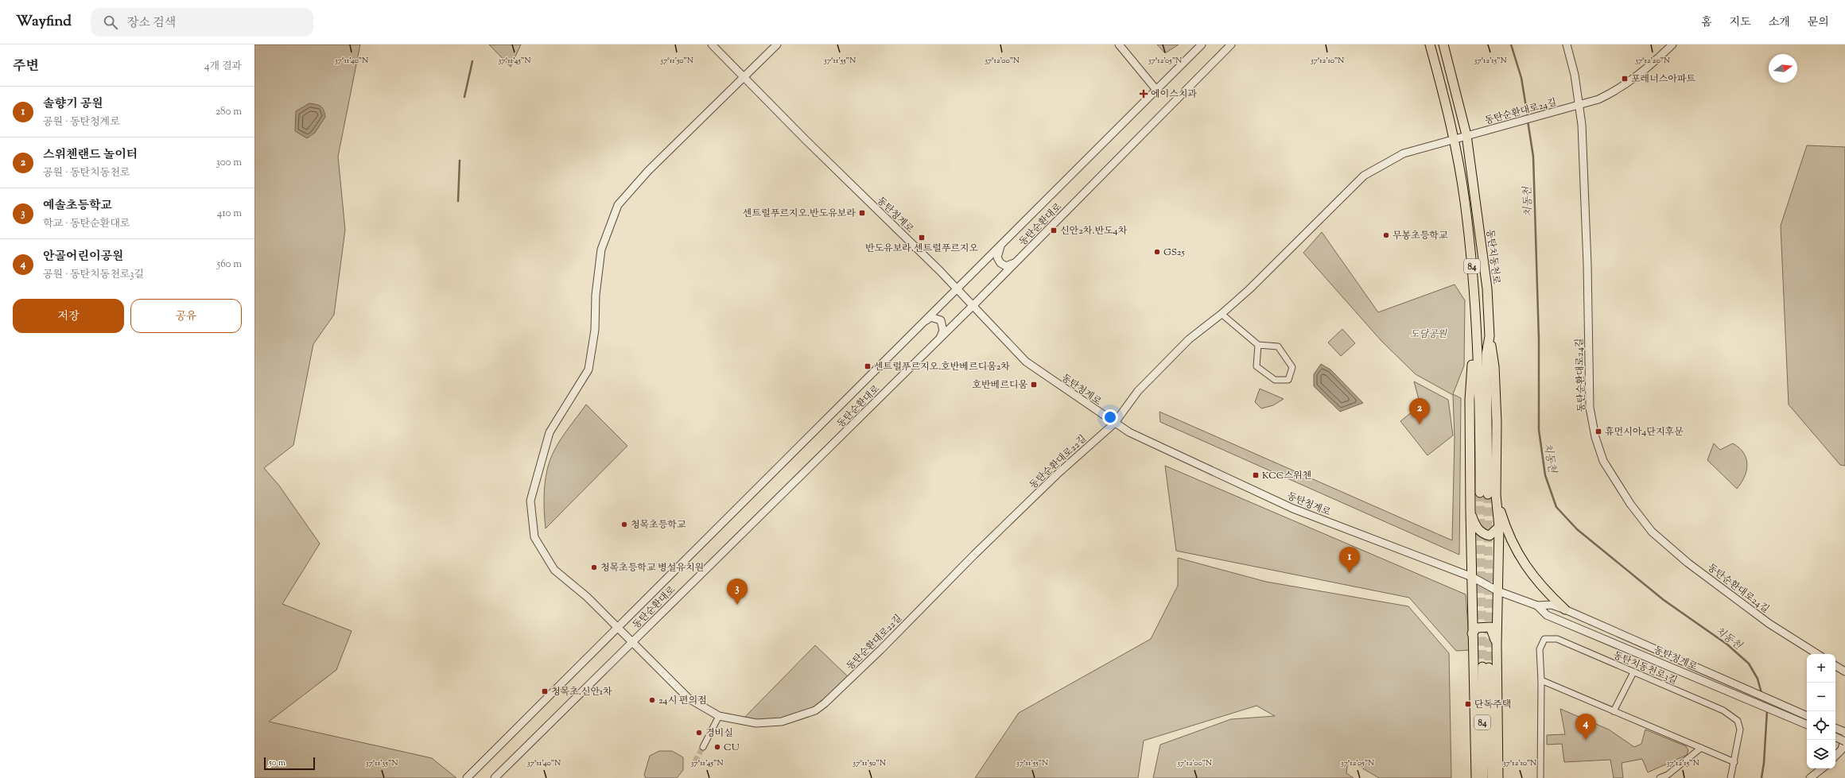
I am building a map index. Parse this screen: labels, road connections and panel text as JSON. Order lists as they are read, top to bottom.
{
  "streets": {
    "main road": ["동탄치동천로", "84"],
    "street": [
      "동탄순환대로24길",
      "동탄청계로",
      "동탄순환대로",
      "동탄순환대로22길",
      "동탄치동천로3길"
    ]
  },
  "crossings": [
    ["동탄순환대로24길", "동탄치동천로"],
    ["동탄순환대로24길", "84"],
    ["동탄순환대로24길", "동탄순환대로22길"],
    ["동탄청계로", "동탄순환대로"],
    ["동탄청계로", "동탄순환대로22길"],
    ["동탄순환대로", "동탄순환대로22길"],
    ["동탄치동천로", "84"]
  ],
  "water": ["치동천"],
  "parks": ["도담공원"],
  "places": {
    "transit": [
      "포레너스아파트",
      "센트럴푸르지오.반도유보라",
      "신안2차.반도4차",
      "반도유보라.센트럴푸르지오",
      "센트럴푸르지오.호반베르디움2차",
      "호반베르디움",
      "휴먼시아4단지후문",
      "KCC스위첸",
      "청목초.신안1차",
      "단독주택"
    ],
    "health": ["에이스치과"],
    "other": [
      "무봉초등학교",
      "GS25",
      "청목초등학교",
      "청목초등학교 병설유치원",
      "24시 편의점",
      "경비실",
      "CU"
    ]
  },
  "scale_bar": "50 m",
  "north": "right",
  "page": {
    "header": "Wayfind",
    "search": "장소 검색",
    "nav": [
      "홈",
      "지도",
      "소개",
      "문의"
    ],
    "heading": ["주변", "4개 결과"],
    "list": [
      {
        "mark": "1",
        "name": "솔향기 공원",
        "note": "공원 · 동탄청계로",
        "value": "280 m"
      },
      {
        "mark": "2",
        "name": "스위첸랜드 놀이터",
        "note": "공원 · 동탄치동천로",
        "value": "300 m"
      },
      {
        "mark": "3",
        "name": "예솔초등학교",
        "note": "학교 · 동탄순환대로",
        "value": "410 m"
      },
      {
        "mark": "4",
        "name": "안골어린이공원",
        "note": "공원 · 동탄치동천로3길",
        "value": "560 m"
      }
    ],
    "buttons": ["저장", "공유"],
    "pins": [
      "2",
      "1",
      "3",
      "4"
    ],
    "map_buttons": ["+", "−"],
    "scale": "50 m"
  },
  "coordinates": [
    "37°11'40\"N",
    "37°11'45\"N",
    "37°11'50\"N",
    "37°11'55\"N",
    "37°12'00\"N",
    "37°12'05\"N",
    "37°12'10\"N",
    "37°12'15\"N",
    "37°12'20\"N",
    "37°11'35\"N"
  ]
}
